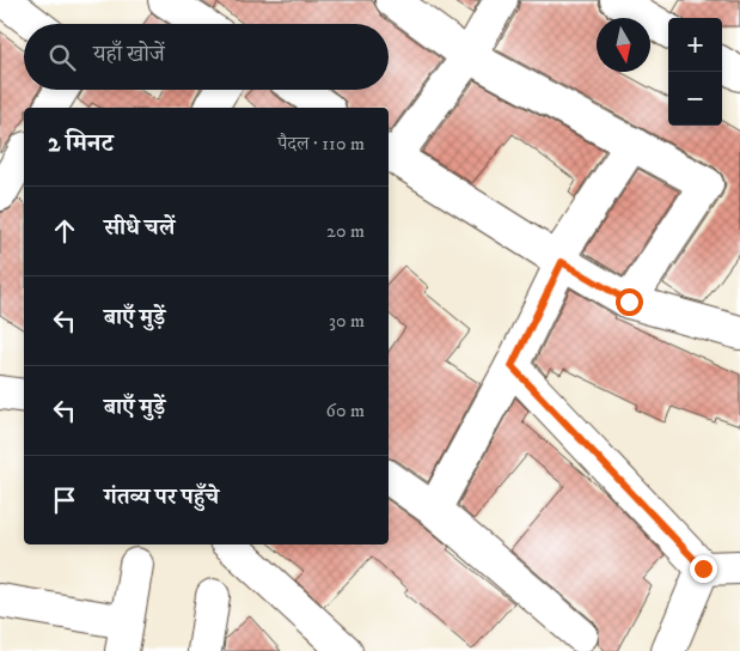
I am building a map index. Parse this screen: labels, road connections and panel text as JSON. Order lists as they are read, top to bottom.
{
  "north": "bottom",
  "page": {
    "map_buttons": ["+", "−"],
    "search": "यहाँ खोजें",
    "heading": ["2 मिनट", "पैदल · 110 m"],
    "list": [
      ["सीधे चलें", "20 m"],
      ["बाएँ मुड़ें", "30 m"],
      ["बाएँ मुड़ें", "60 m"],
      "गंतव्य पर पहुँचे"
    ]
  }
}
